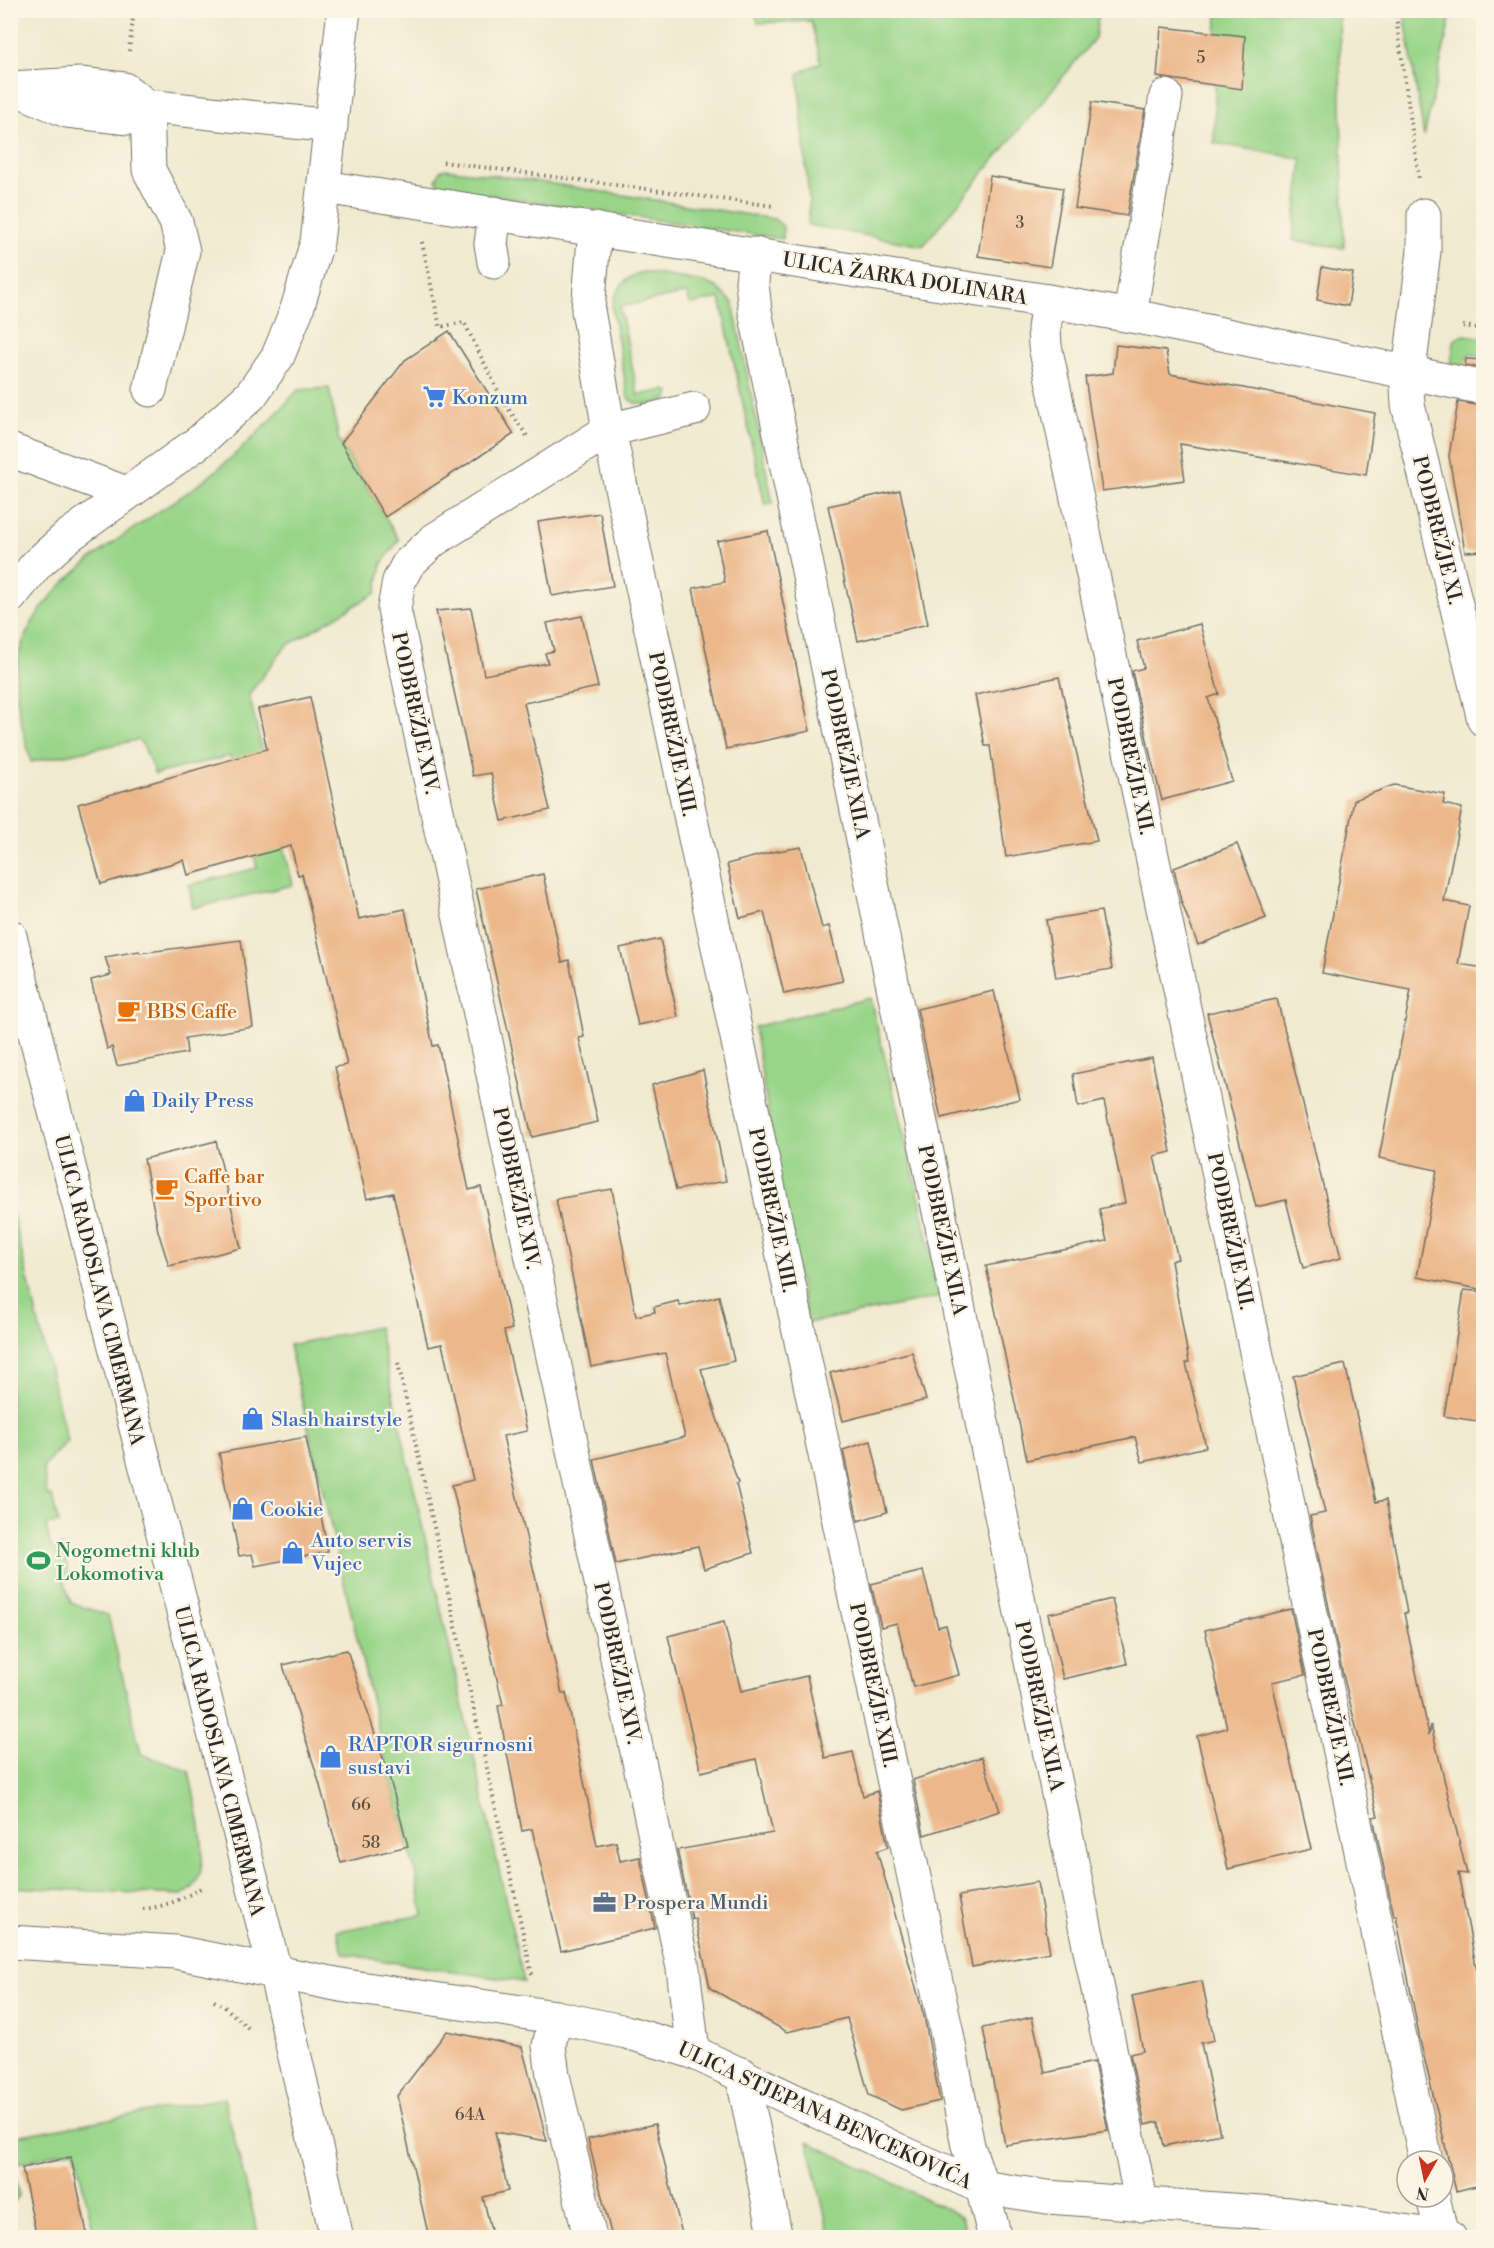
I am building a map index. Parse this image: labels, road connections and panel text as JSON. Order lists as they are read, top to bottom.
{
  "streets": {
    "street": [
      "ULICA ŽARKA DOLINARA",
      "PODBREŽJE XI.",
      "PODBREŽJE XIV.",
      "PODBREŽJE XIII.",
      "PODBREŽJE XII.A",
      "PODBREŽJE XII.",
      "ULICA RADOSLAVA CIMERMANA",
      "ULICA STJEPANA BENCEKOVIĆA"
    ]
  },
  "crossings": [
    ["ULICA ŽARKA DOLINARA", "PODBREŽJE XI."],
    ["ULICA ŽARKA DOLINARA", "PODBREŽJE XIII."],
    ["ULICA ŽARKA DOLINARA", "PODBREŽJE XII.A"],
    ["ULICA ŽARKA DOLINARA", "PODBREŽJE XII."],
    ["PODBREŽJE XIV.", "PODBREŽJE XIII."],
    ["PODBREŽJE XIV.", "ULICA STJEPANA BENCEKOVIĆA"],
    ["PODBREŽJE XIII.", "ULICA STJEPANA BENCEKOVIĆA"],
    ["PODBREŽJE XII.A", "ULICA STJEPANA BENCEKOVIĆA"],
    ["ULICA RADOSLAVA CIMERMANA", "ULICA STJEPANA BENCEKOVIĆA"]
  ],
  "places": {
    "supermarket": ["Konzum"],
    "cafe": ["BBS Caffe", "Caffe bar Sportivo"],
    "shop": [
      "Daily Press",
      "Slash hairstyle",
      "Cookie",
      "Auto servis Vujec",
      "RAPTOR sigurnosni sustavi"
    ],
    "sports": ["Nogometni klub Lokomotiva"],
    "office": ["Prospera Mundi"]
  },
  "house_numbers": [
    "5",
    "3",
    "66",
    "58",
    "64A"
  ],
  "north": "bottom"
}
